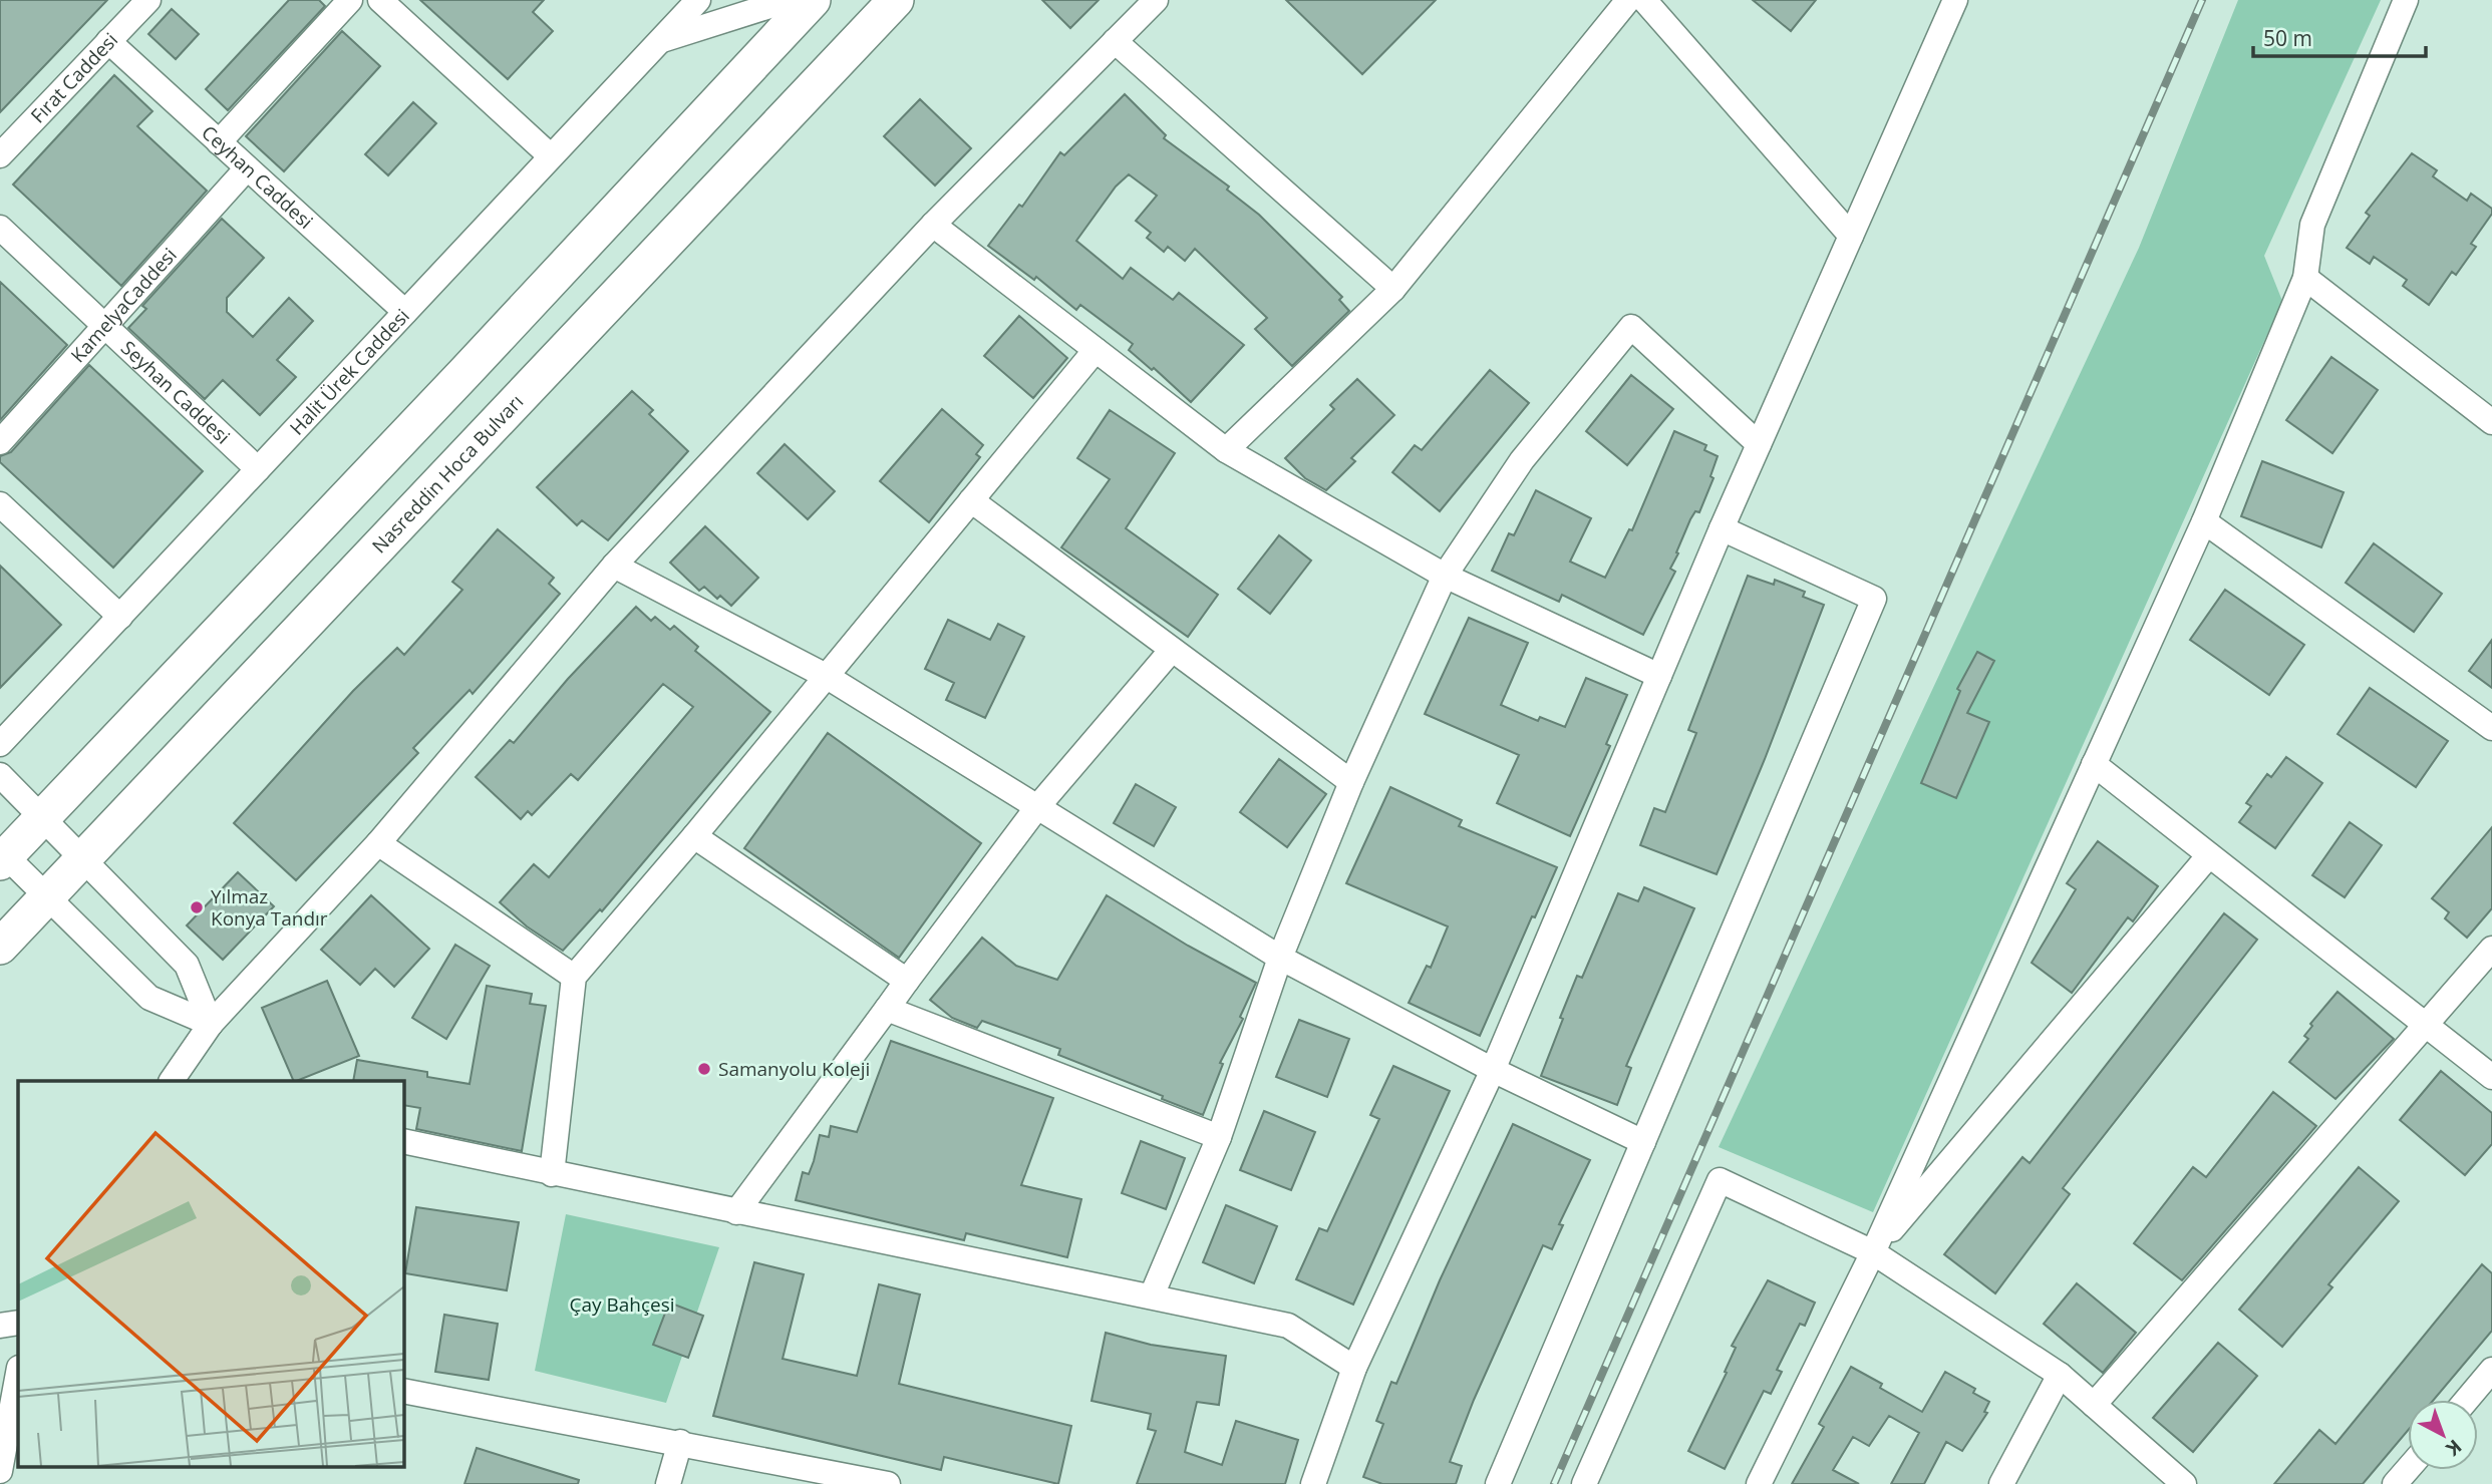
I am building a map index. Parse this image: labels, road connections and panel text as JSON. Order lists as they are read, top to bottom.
{
  "streets": {
    "highway": ["Nasreddin Hoca Bulvarı"],
    "street": [
      "Fırat Caddesi",
      "Ceyhan Caddesi",
      "KamelyaCaddesi",
      "Halit Ürek Caddesi",
      "Seyhan Caddesi"
    ]
  },
  "crossings": [
    ["Fırat Caddesi", "Ceyhan Caddesi"],
    ["Ceyhan Caddesi", "KamelyaCaddesi"],
    ["Ceyhan Caddesi", "Halit Ürek Caddesi"],
    ["KamelyaCaddesi", "Seyhan Caddesi"],
    ["Halit Ürek Caddesi", "Seyhan Caddesi"]
  ],
  "parks": ["Çay Bahçesi"],
  "places": ["Yılmaz Konya Tandır", "Samanyolu Koleji"],
  "scale_bar": "50 m",
  "north": "bottom right"
}
